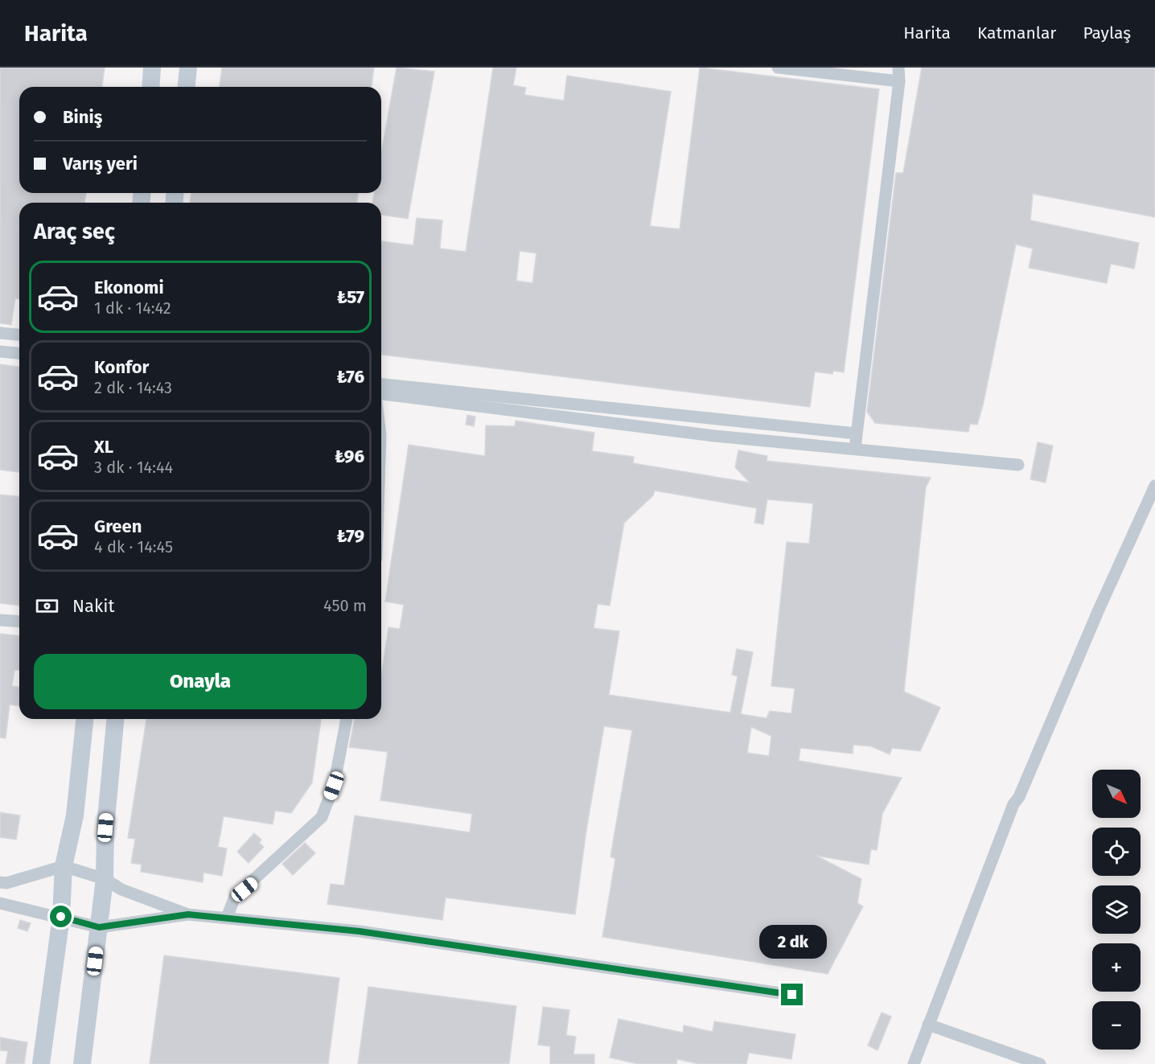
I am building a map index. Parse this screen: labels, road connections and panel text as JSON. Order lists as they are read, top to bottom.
{
  "north": "bottom right",
  "page": {
    "header": "Harita",
    "nav": ["Harita", "Katmanlar", "Paylaş"],
    "banner": ["Biniş", "Varış yeri"],
    "heading": "Araç seç",
    "list": [
      {
        "name": "Ekonomi",
        "note": "1 dk · 14:42",
        "value": "₺57"
      },
      {
        "name": "Konfor",
        "note": "2 dk · 14:43",
        "value": "₺76"
      },
      {
        "name": "XL",
        "note": "3 dk · 14:44",
        "value": "₺96"
      },
      {
        "name": "Green",
        "note": "4 dk · 14:45",
        "value": "₺79"
      }
    ],
    "pay": ["Nakit", "450 m"],
    "buttons": "Onayla",
    "map_buttons": ["+", "−"],
    "bubble": "2 dk"
  }
}
